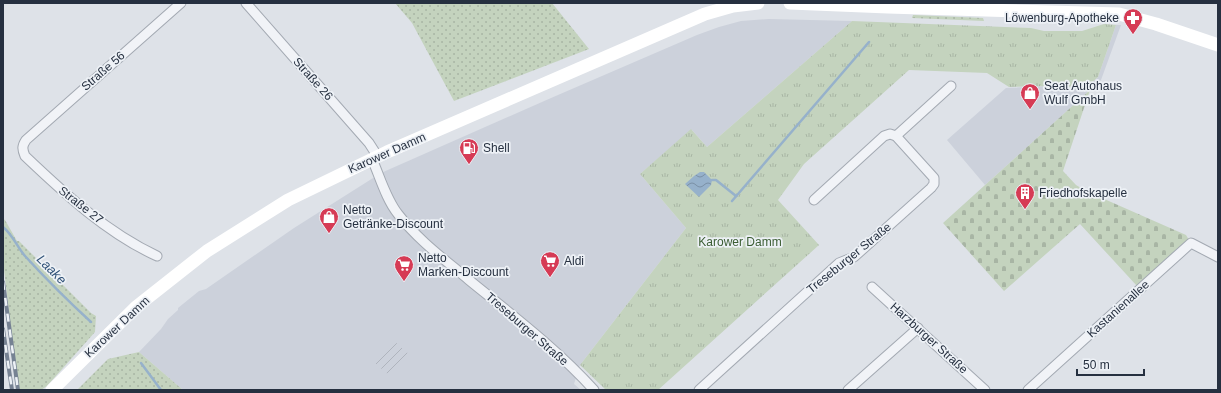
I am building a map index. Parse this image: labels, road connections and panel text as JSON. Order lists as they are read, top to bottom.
{
  "streets": {
    "main road": ["Karower Damm"],
    "street": [
      "Straße 56",
      "Straße 26",
      "Straße 27",
      "Treseburger Straße",
      "Kastanienallee",
      "Harzburger Straße"
    ]
  },
  "crossings": [
    ["Straße 56", "Straße 27"],
    ["Straße 26", "Karower Damm"],
    ["Straße 26", "Treseburger Straße"],
    ["Karower Damm", "Treseburger Straße"]
  ],
  "water": ["Laake"],
  "parks": ["Karower Damm"],
  "places": {
    "pharmacy": ["Löwenburg-Apotheke"],
    "shop": ["Seat Autohaus Wulf GmbH", "Netto Getränke-Discount"],
    "fuel station": ["Shell"],
    "building": ["Friedhofskapelle"],
    "supermarket": ["Aldi", "Netto Marken-Discount"]
  },
  "scale_bar": "50 m"
}
